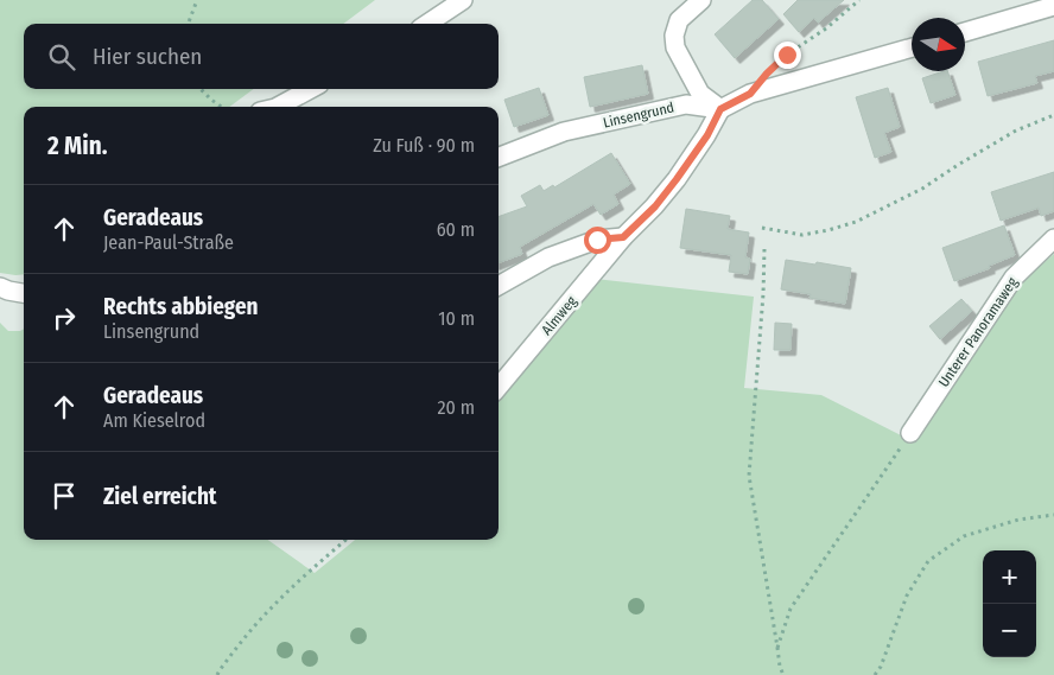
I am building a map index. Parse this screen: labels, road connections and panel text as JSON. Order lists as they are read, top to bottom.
{
  "streets": {
    "street": ["Linsengrund", "Almweg", "Unterer Panoramaweg"]
  },
  "crossings": [
    ["Linsengrund", "Almweg"]
  ],
  "north": "right",
  "page": {
    "search": "Hier suchen",
    "heading": ["2 Min.", "Zu Fuß · 90 m"],
    "list": [
      ["Geradeaus", "Jean-Paul-Straße", "60 m"],
      ["Rechts abbiegen", "Linsengrund", "10 m"],
      ["Geradeaus", "Am Kieselrod", "20 m"],
      "Ziel erreicht"
    ],
    "map_buttons": ["+", "−"]
  }
}
